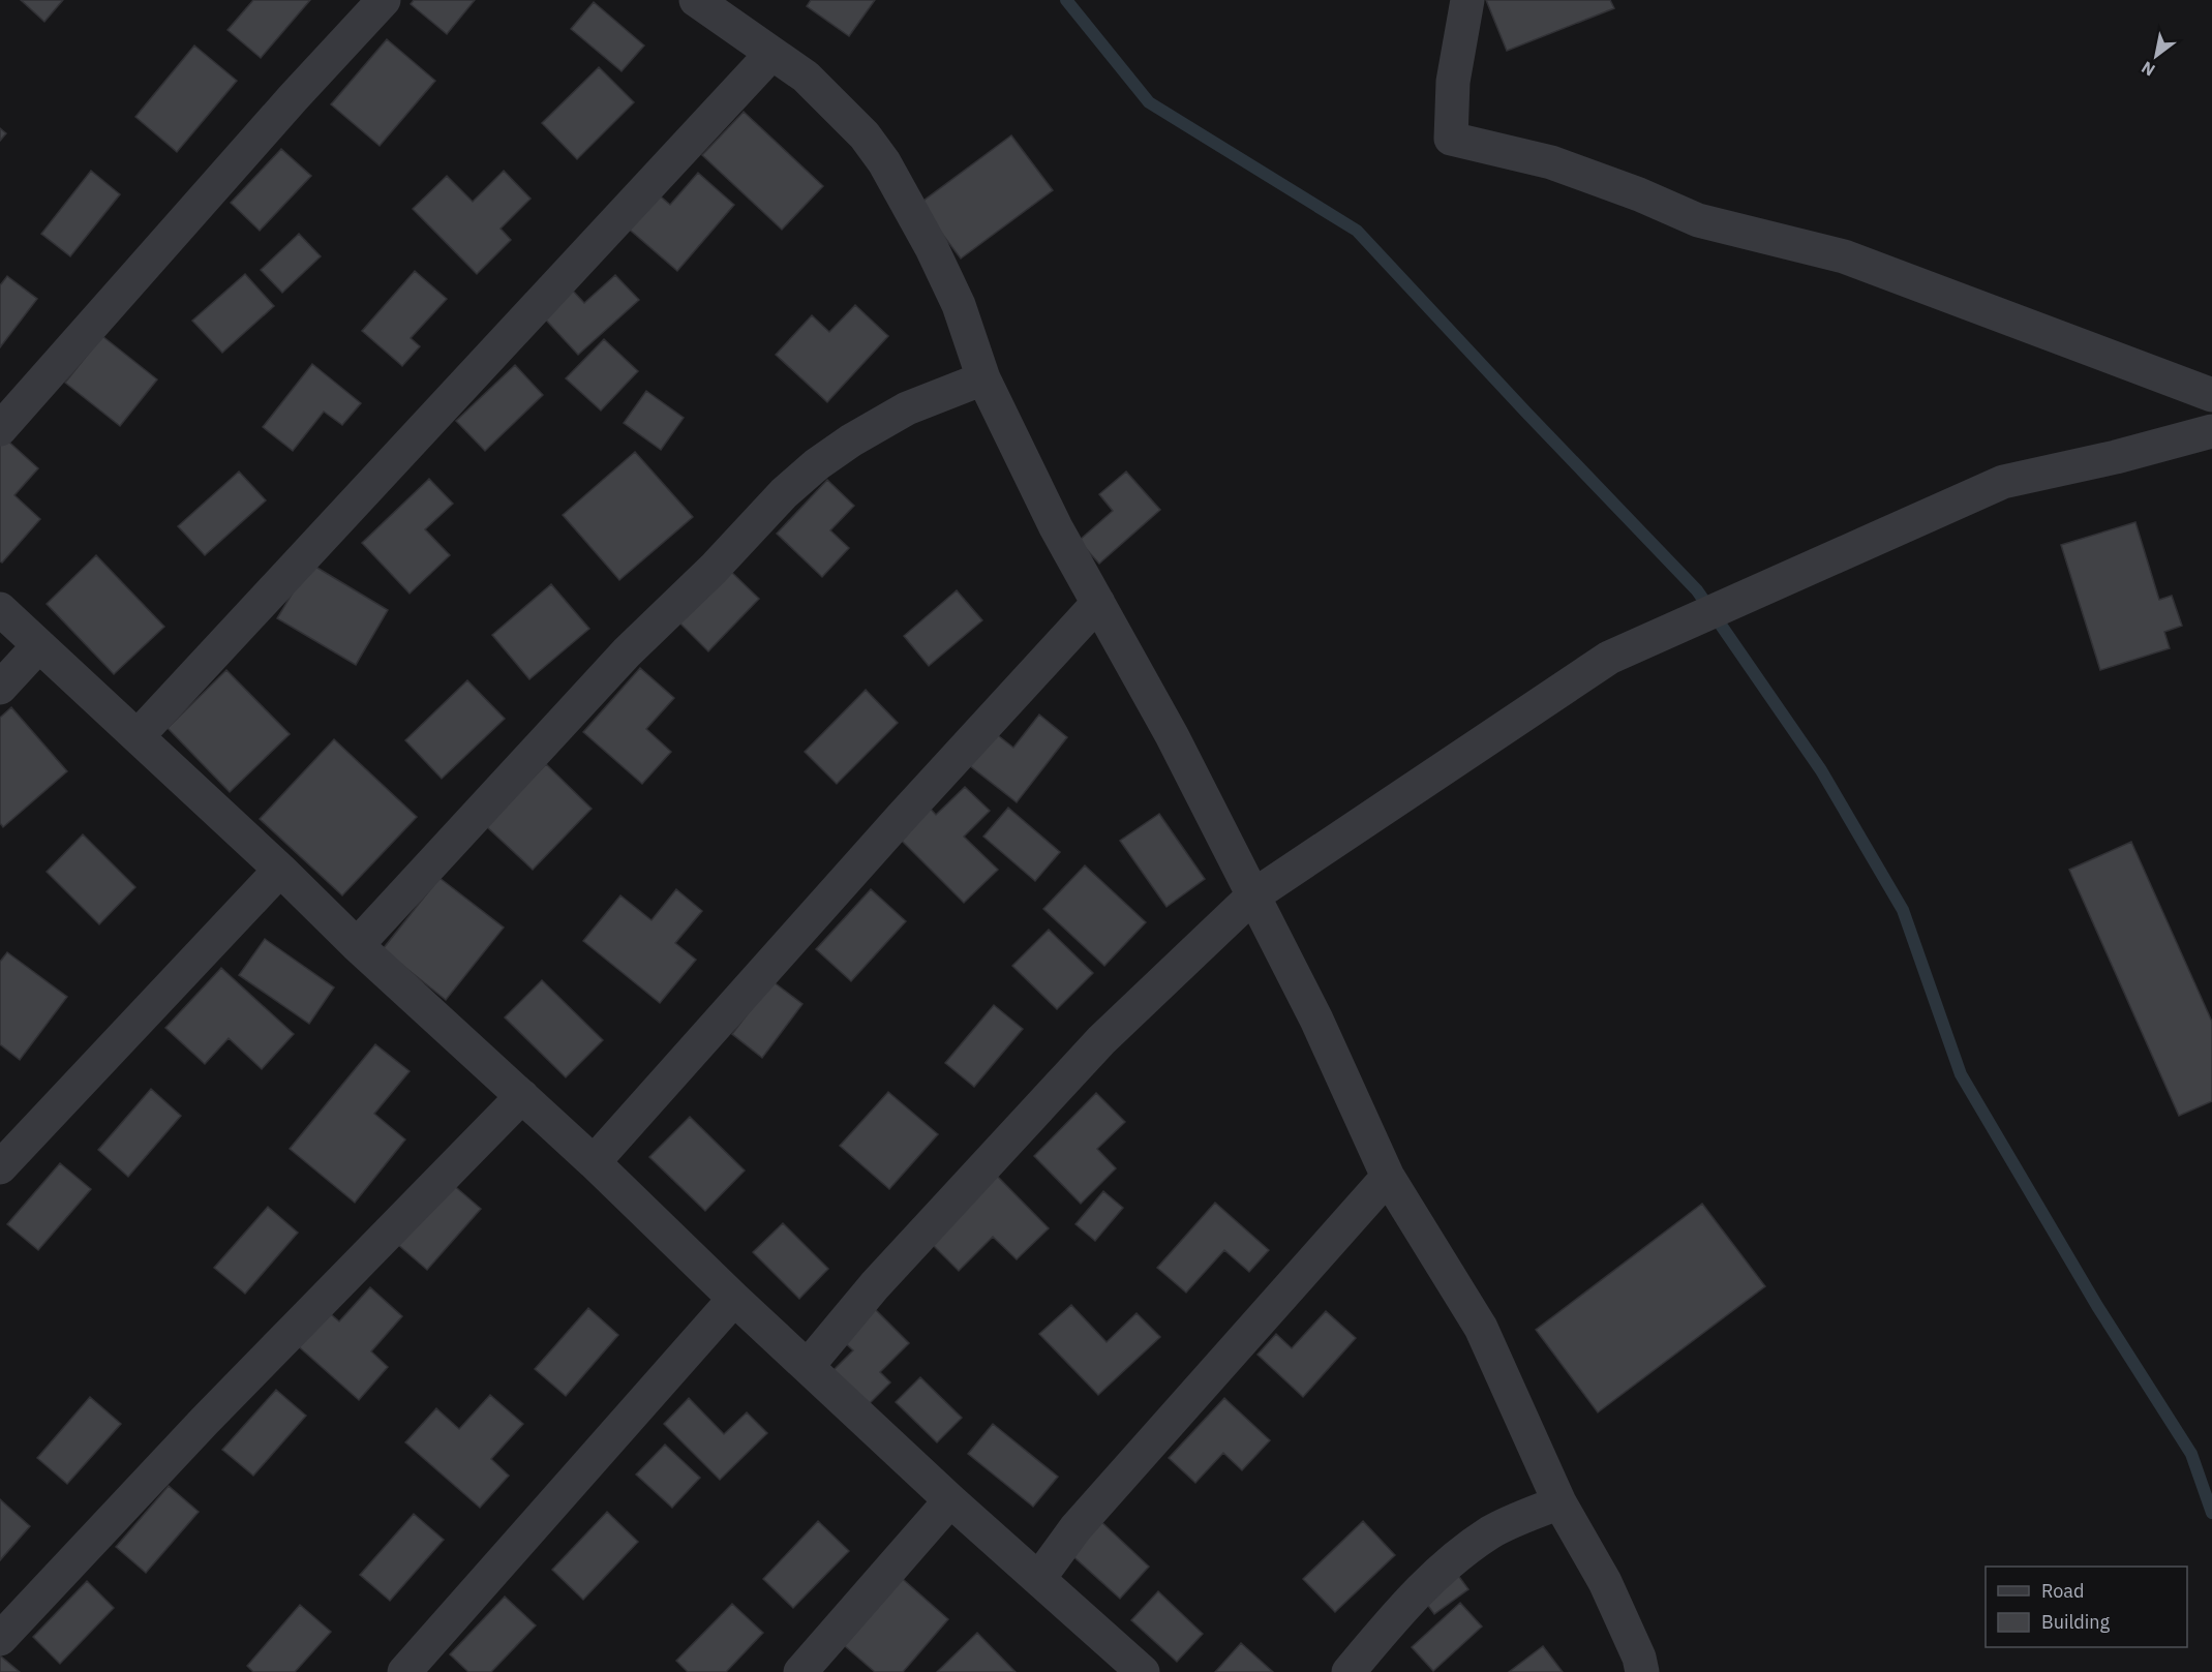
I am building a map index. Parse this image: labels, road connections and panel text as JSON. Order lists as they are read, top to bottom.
{
  "legend": ["Road", "Building"],
  "north": "bottom left"
}
